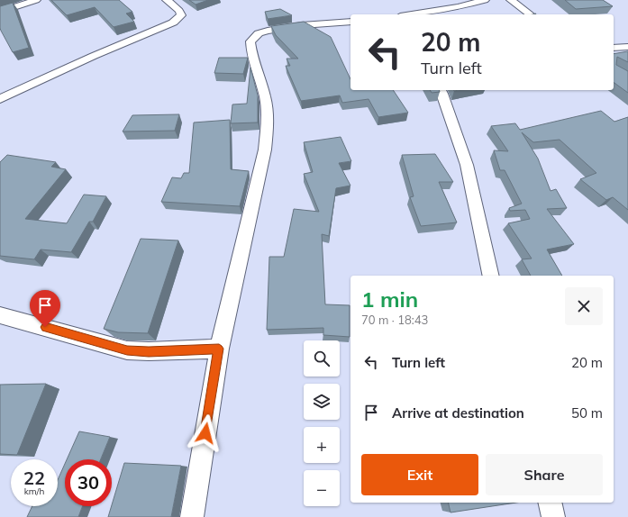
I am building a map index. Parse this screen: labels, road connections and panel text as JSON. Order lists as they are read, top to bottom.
{
  "page": {
    "turn": ["20 m", "Turn left"],
    "heading": ["1 min", "70 m · 18:43"],
    "list": [
      {
        "name": "Turn left",
        "value": "20 m"
      },
      {
        "name": "Arrive at destination",
        "value": "50 m"
      }
    ],
    "map_buttons": ["+", "−"],
    "buttons": ["Exit", "Share"],
    "speed": "22 km/h",
    "limit": "30"
  }
}
